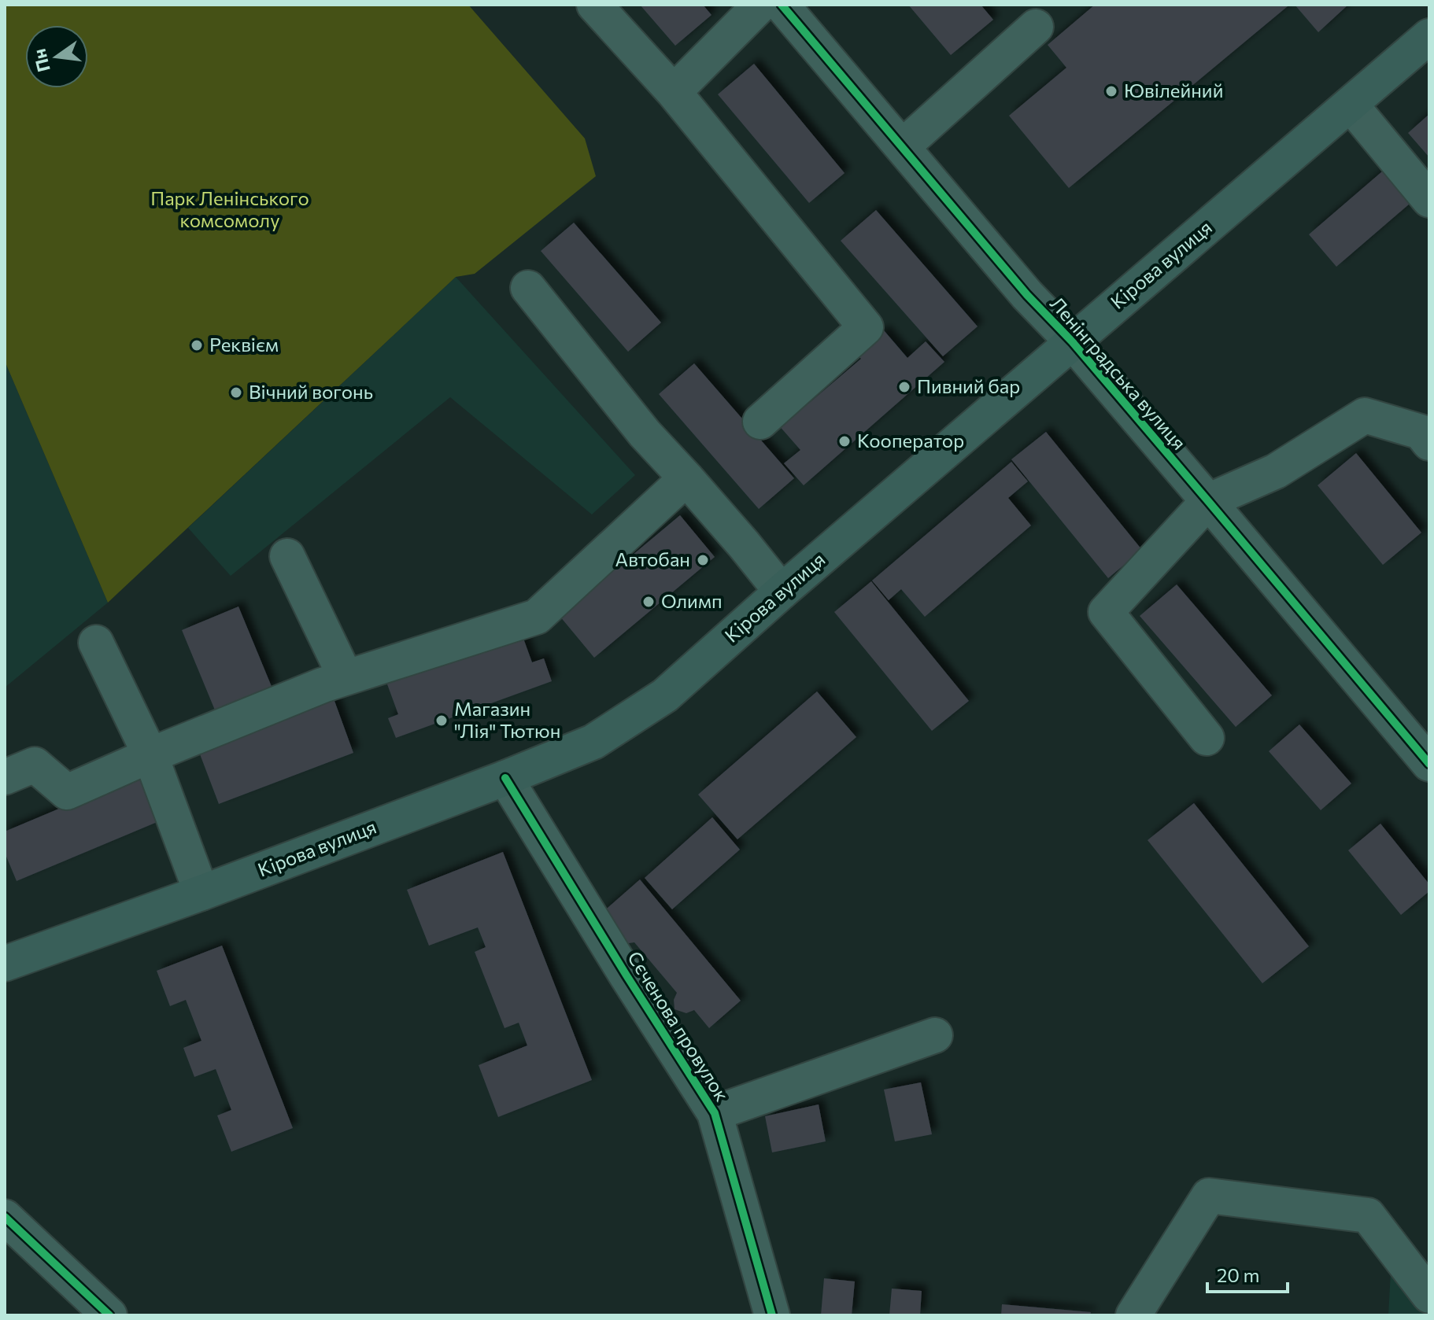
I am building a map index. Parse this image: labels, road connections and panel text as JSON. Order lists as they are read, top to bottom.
{
  "streets": {
    "main road": ["Кірова вулиця"],
    "street": ["Ленінградська вулиця", "Сєченова провулок"]
  },
  "crossings": [
    ["Кірова вулиця", "Ленінградська вулиця"],
    ["Кірова вулиця", "Сєченова провулок"]
  ],
  "parks": ["Парк Ленінського комсомолу"],
  "places": [
    "Ювілейний",
    "Реквієм",
    "Пивний бар",
    "Вічний вогонь",
    "Кооператор",
    "Автобан",
    "Олимп",
    "Магазин \"Лія\" Тютюн"
  ],
  "scale_bar": "20 m",
  "north": "left"
}
